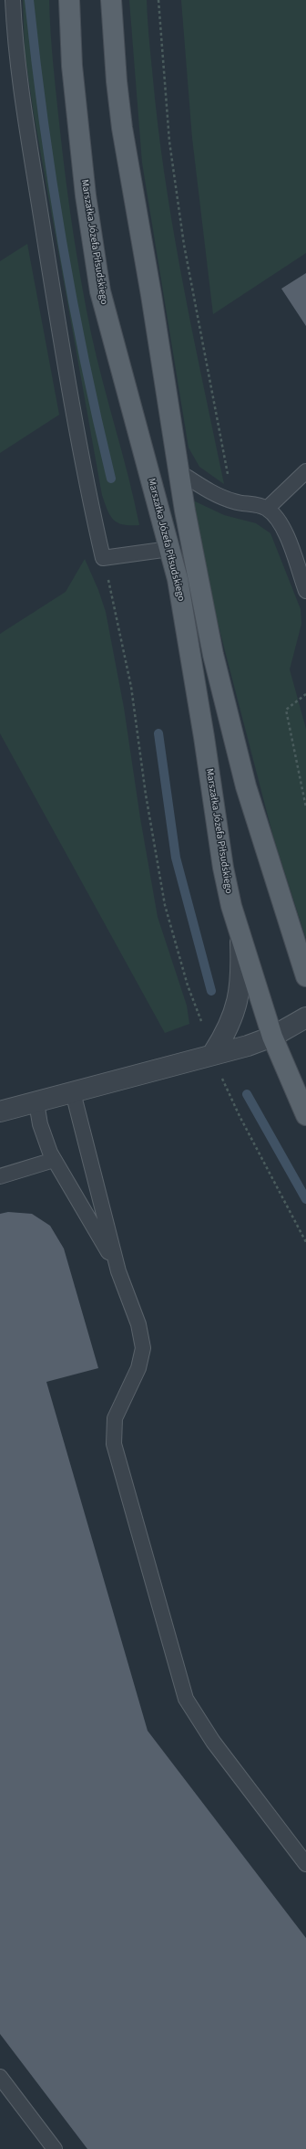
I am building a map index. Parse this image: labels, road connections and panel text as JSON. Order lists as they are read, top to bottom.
{
  "streets": {
    "main road": ["Marszałka Józefa Piłsudskiego"]
  }
}
